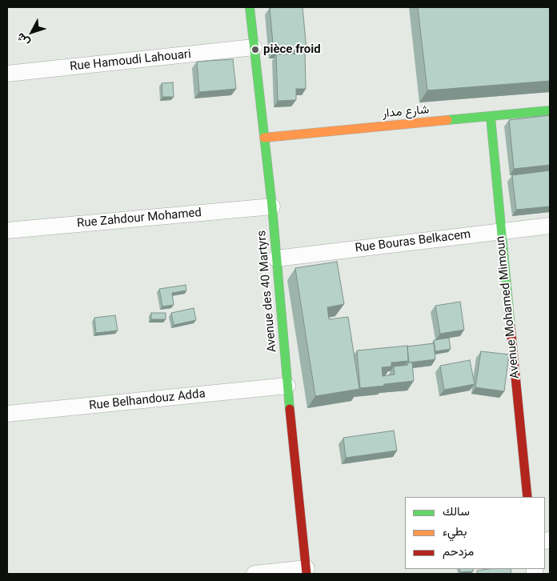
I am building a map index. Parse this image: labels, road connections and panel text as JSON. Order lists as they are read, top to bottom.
{
  "streets": {
    "street": [
      "Rue Hamoudi Lahouari",
      "شارع مدار",
      "Rue Zahdour Mohamed",
      "Rue Bouras Belkacem",
      "Avenue des 40 Martyrs",
      "Avenue Mohamed Mimoun",
      "Rue Belhandouz Adda"
    ]
  },
  "crossings": [
    ["Rue Hamoudi Lahouari", "Avenue des 40 Martyrs"],
    ["شارع مدار", "Avenue des 40 Martyrs"],
    ["شارع مدار", "Avenue Mohamed Mimoun"],
    ["Rue Zahdour Mohamed", "Avenue des 40 Martyrs"],
    ["Rue Bouras Belkacem", "Avenue des 40 Martyrs"],
    ["Rue Bouras Belkacem", "Avenue Mohamed Mimoun"],
    ["Avenue des 40 Martyrs", "Rue Belhandouz Adda"]
  ],
  "places": ["pièce froid"],
  "legend": ["سالك", "بطيء", "مزدحم"],
  "north": "bottom left"
}
